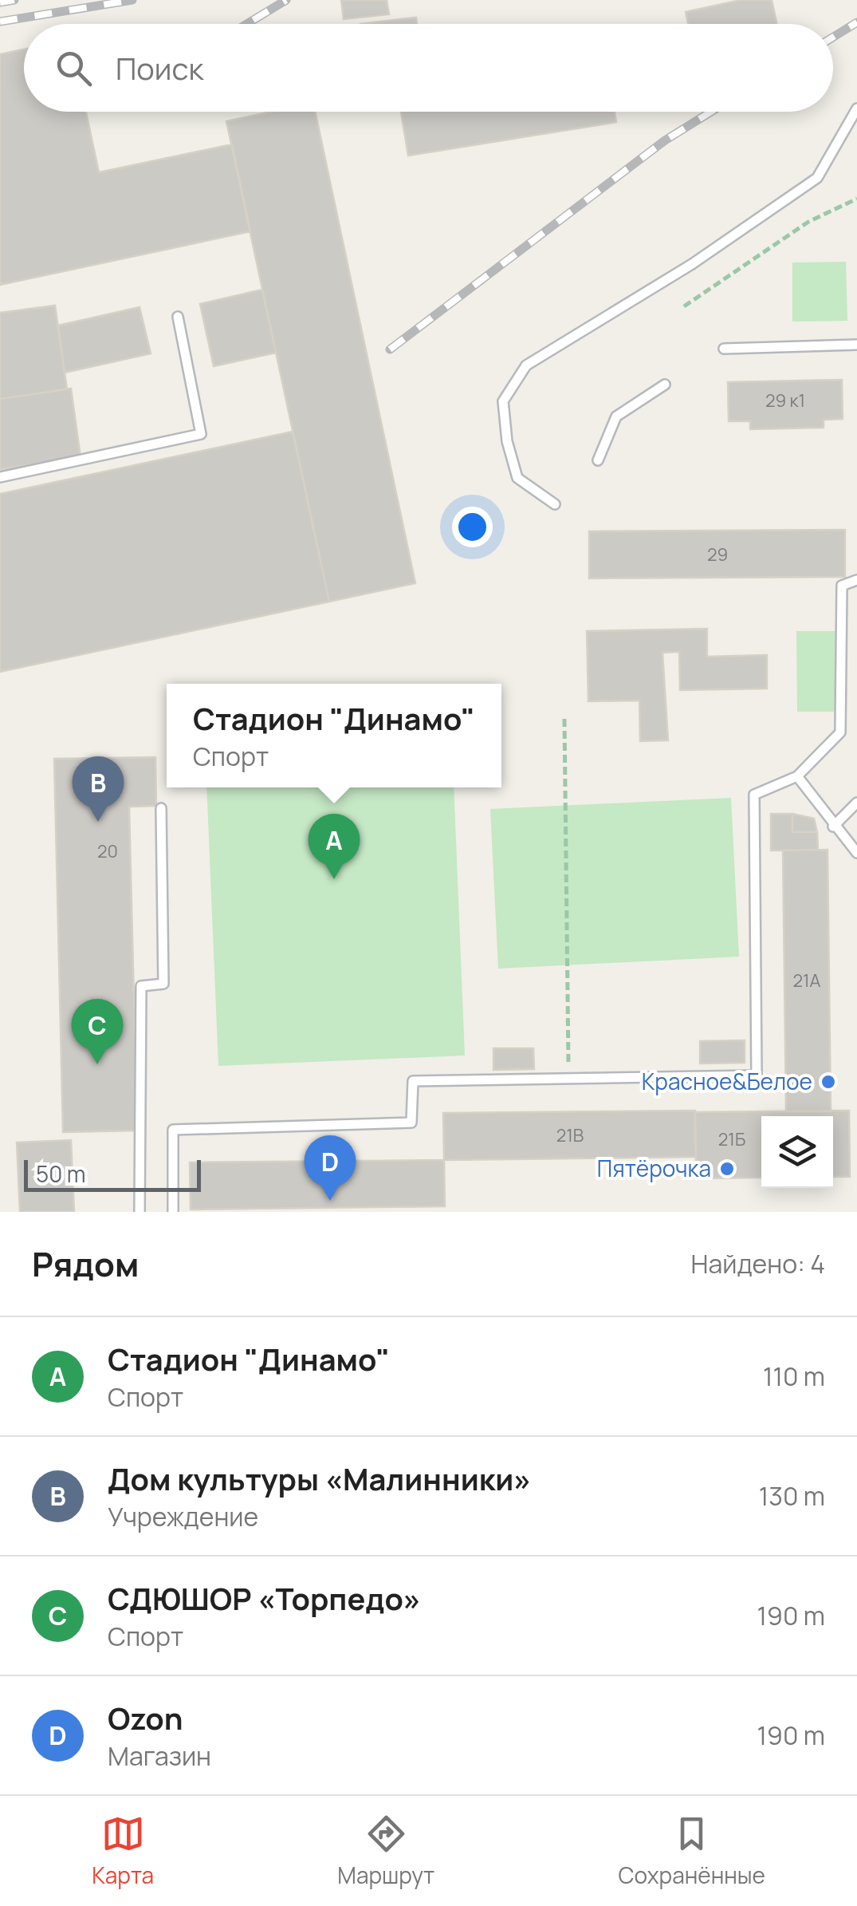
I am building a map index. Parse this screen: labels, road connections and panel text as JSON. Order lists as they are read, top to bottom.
{
  "places": ["Красное&Белое", "Пятёрочка"],
  "house_numbers": [
    "29 к1",
    "29",
    "20",
    "21А",
    "21В",
    "21Б"
  ],
  "scale_bar": "50 m",
  "page": {
    "search": "Поиск",
    "popup": ["Стадион \"Динамо\"", "Спорт"],
    "pins": [
      "B",
      "A",
      "C",
      "D"
    ],
    "scale": "50 m",
    "heading": ["Рядом", "Найдено: 4"],
    "list": [
      {
        "mark": "A",
        "name": "Стадион \"Динамо\"",
        "note": "Спорт",
        "value": "110 m"
      },
      {
        "mark": "B",
        "name": "Дом культуры «Малинники»",
        "note": "Учреждение",
        "value": "130 m"
      },
      {
        "mark": "C",
        "name": "СДЮШОР «Торпедо»",
        "note": "Спорт",
        "value": "190 m"
      },
      {
        "mark": "D",
        "name": "Ozon",
        "note": "Магазин",
        "value": "190 m"
      }
    ],
    "nav": ["Карта", "Маршрут", "Сохранённые"]
  }
}
